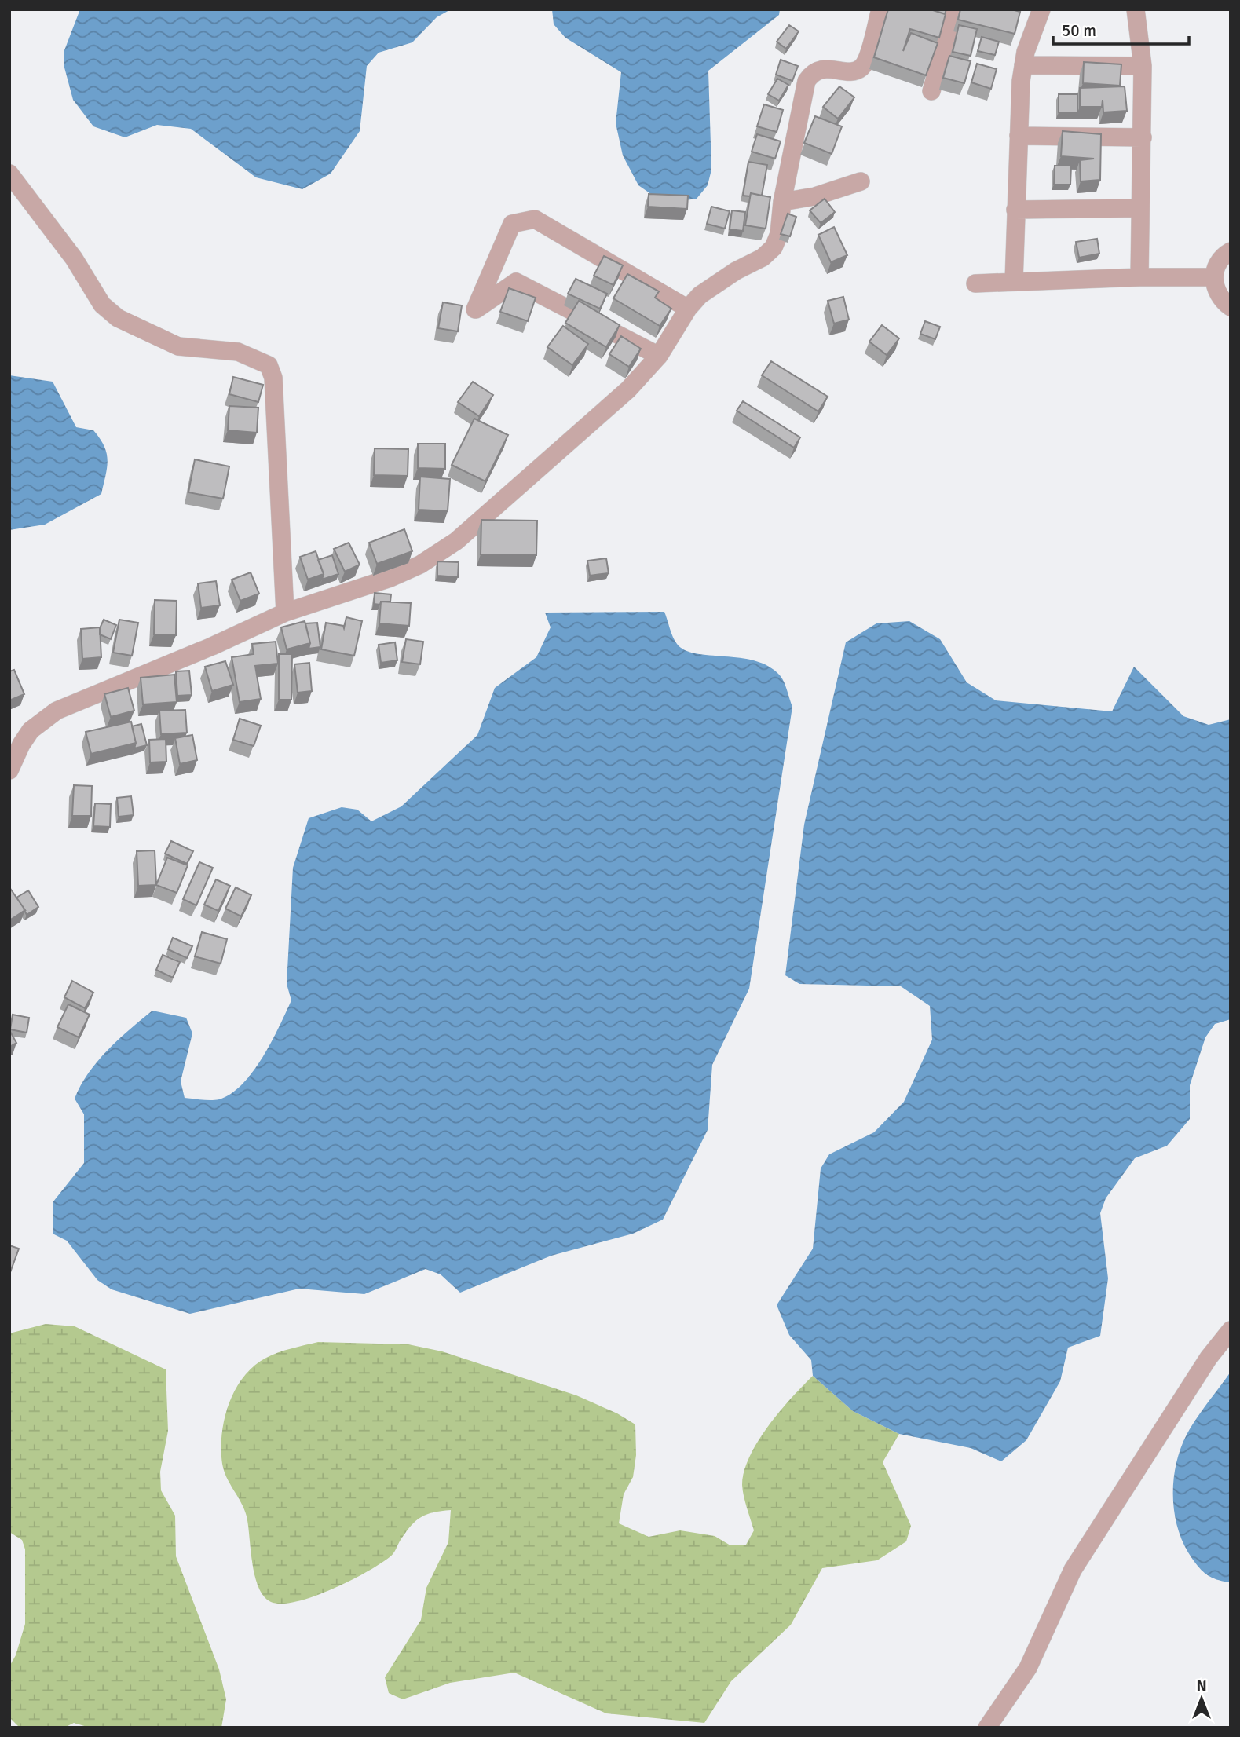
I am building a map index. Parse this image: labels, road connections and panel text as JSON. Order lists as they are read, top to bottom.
{
  "scale_bar": "50 m",
  "north": "top"
}
